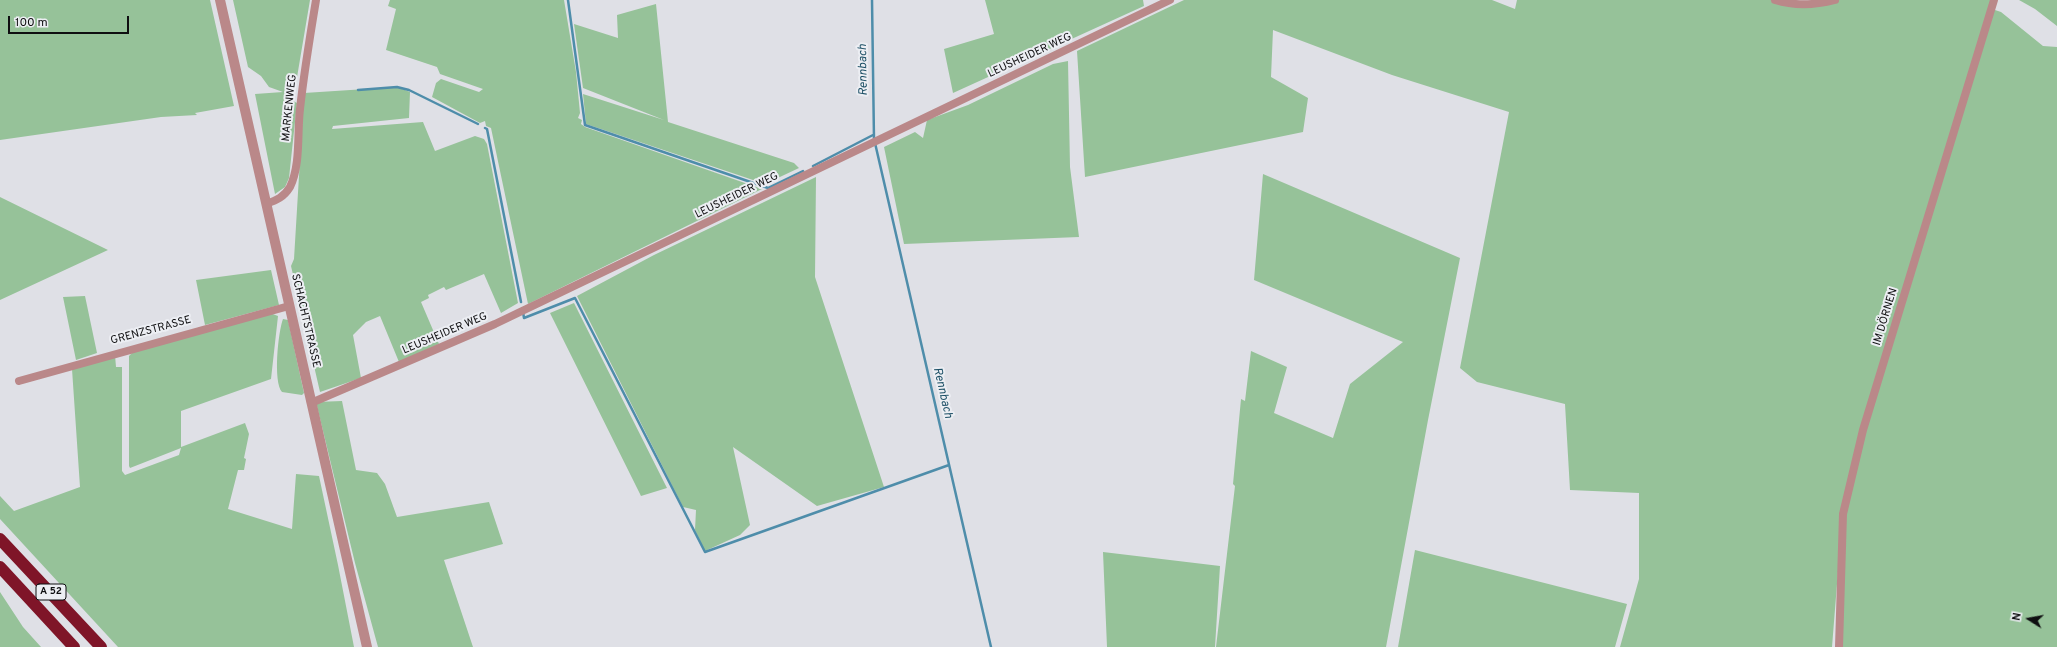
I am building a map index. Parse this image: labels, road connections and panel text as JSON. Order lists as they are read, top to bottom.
{
  "streets": {
    "highway": ["A 52"],
    "street": [
      "LEUSHEIDER WEG",
      "MARKENWEG",
      "IM DÖRNEN",
      "SCHACHTSTRASSE",
      "GRENZSTRASSE"
    ]
  },
  "crossings": [
    ["LEUSHEIDER WEG", "SCHACHTSTRASSE"],
    ["MARKENWEG", "SCHACHTSTRASSE"],
    ["SCHACHTSTRASSE", "GRENZSTRASSE"]
  ],
  "water": ["Rennbach"],
  "scale_bar": "100 m",
  "north": "left"
}
